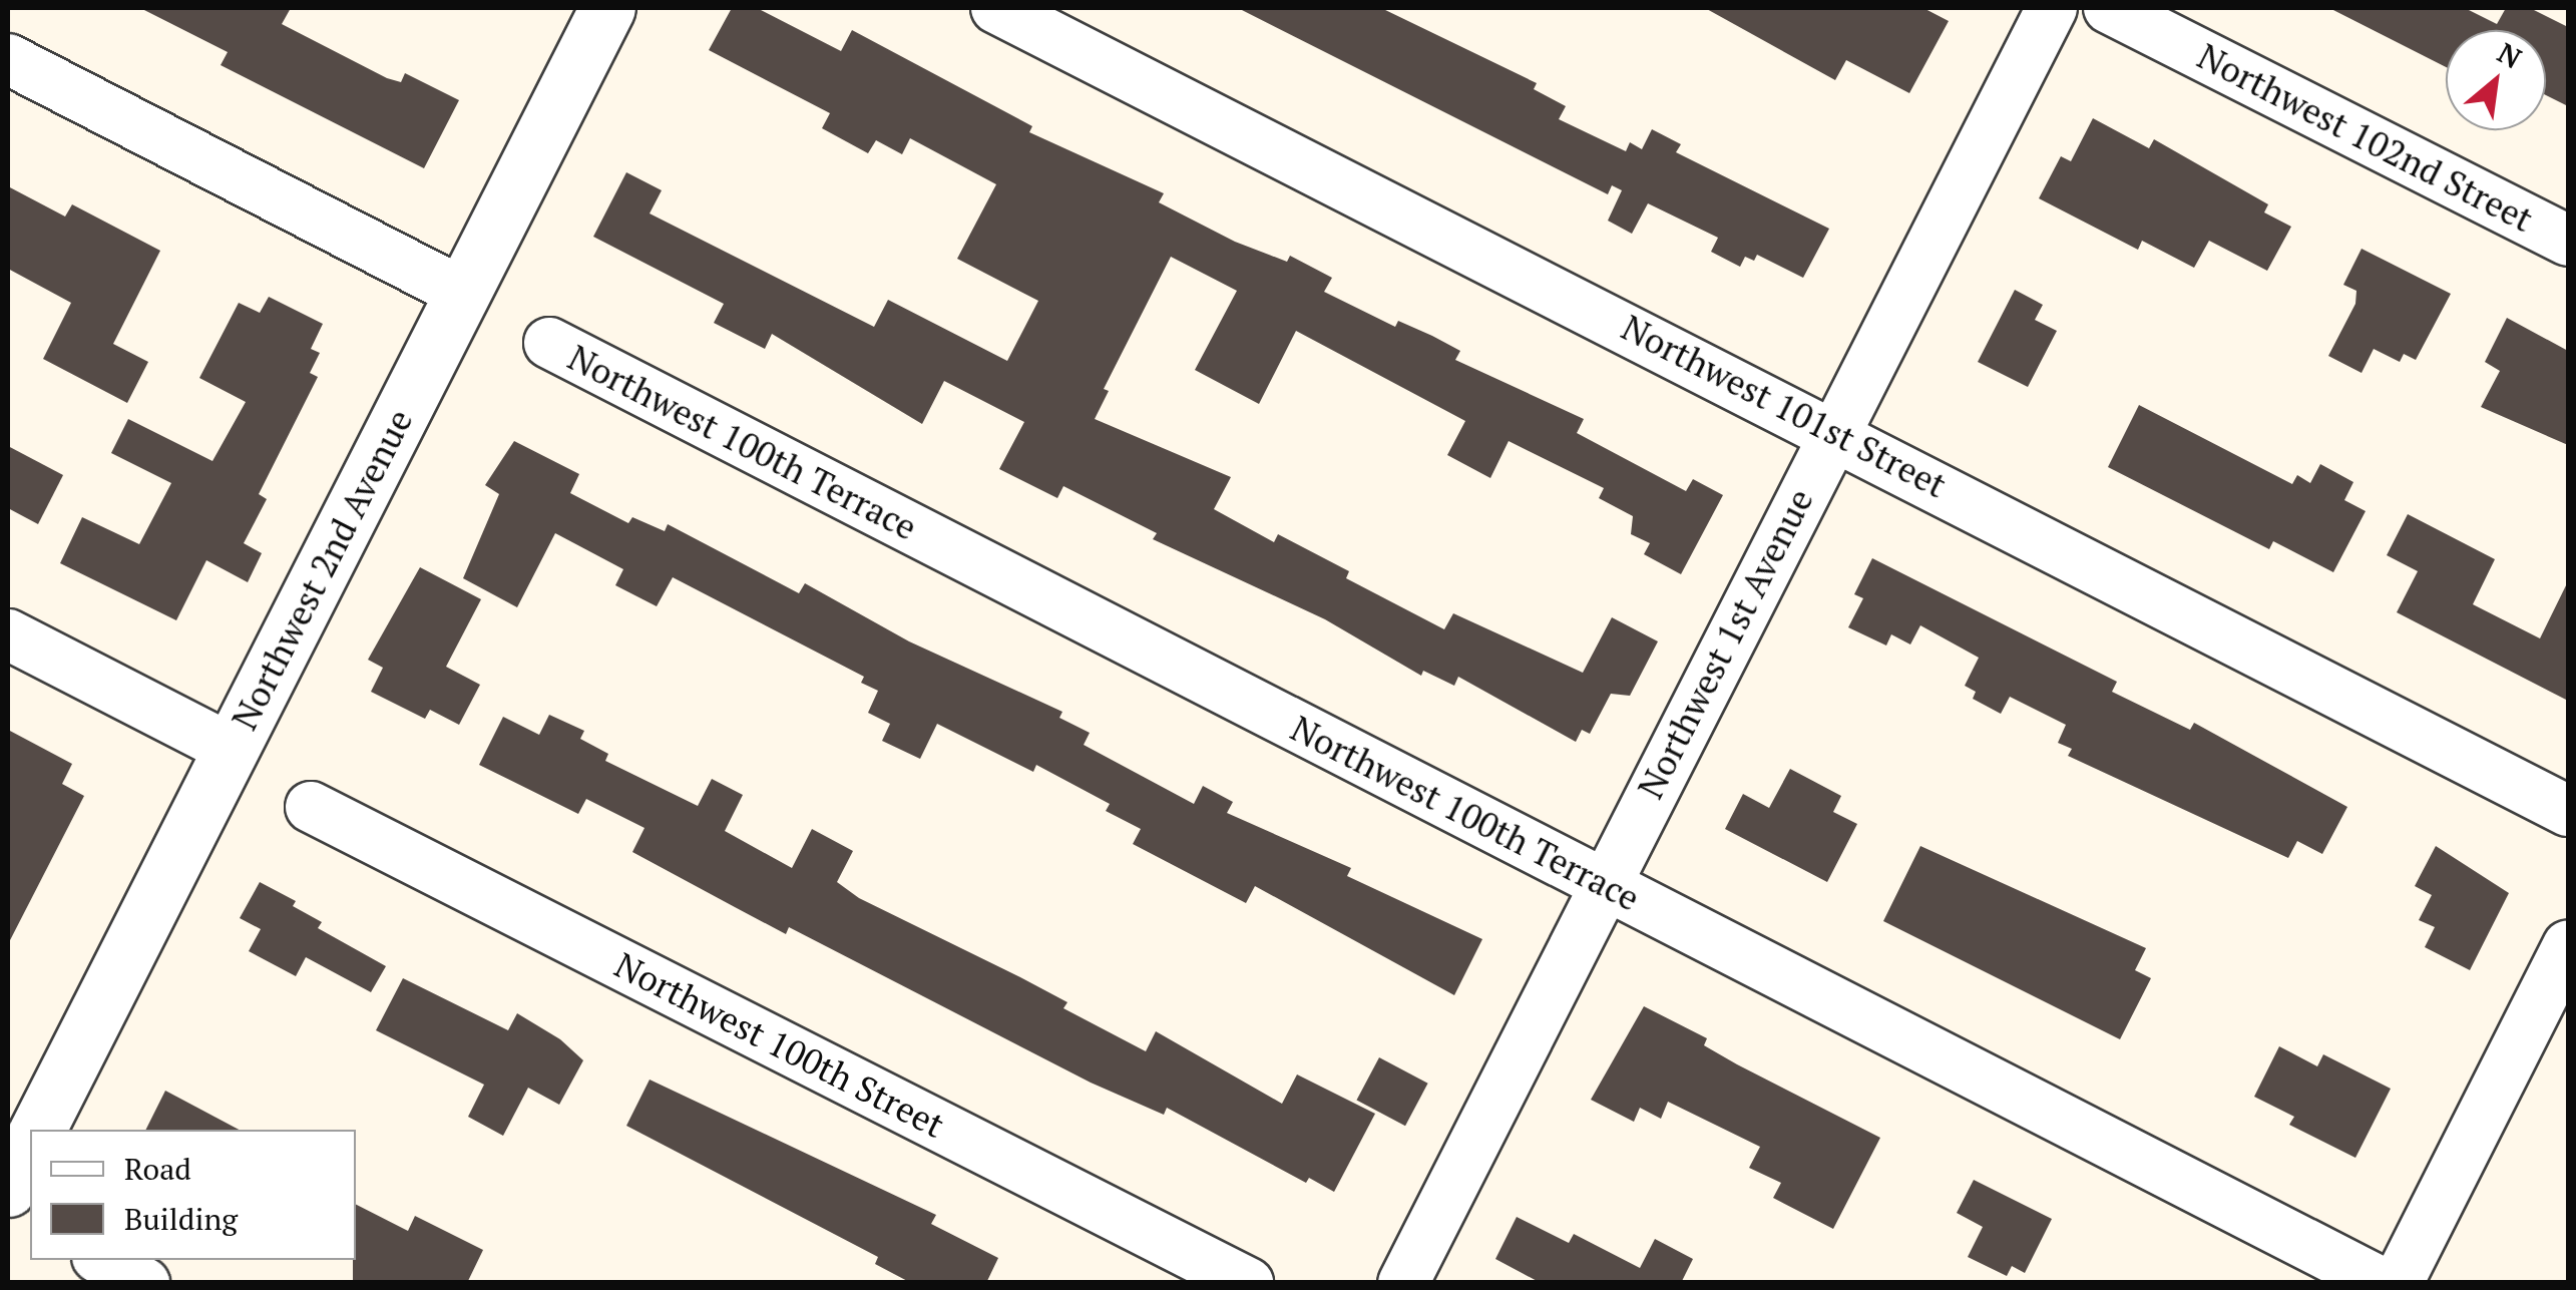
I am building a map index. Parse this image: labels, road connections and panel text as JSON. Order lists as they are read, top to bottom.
{
  "streets": {
    "street": [
      "Northwest 102nd Street",
      "Northwest 101st Street",
      "Northwest 100th Terrace",
      "Northwest 2nd Avenue",
      "Northwest 1st Avenue",
      "Northwest 100th Street"
    ]
  },
  "crossings": [
    ["Northwest 101st Street", "Northwest 1st Avenue"],
    ["Northwest 100th Terrace", "Northwest 1st Avenue"]
  ],
  "legend": ["Road", "Building"],
  "north": "top right"
}
